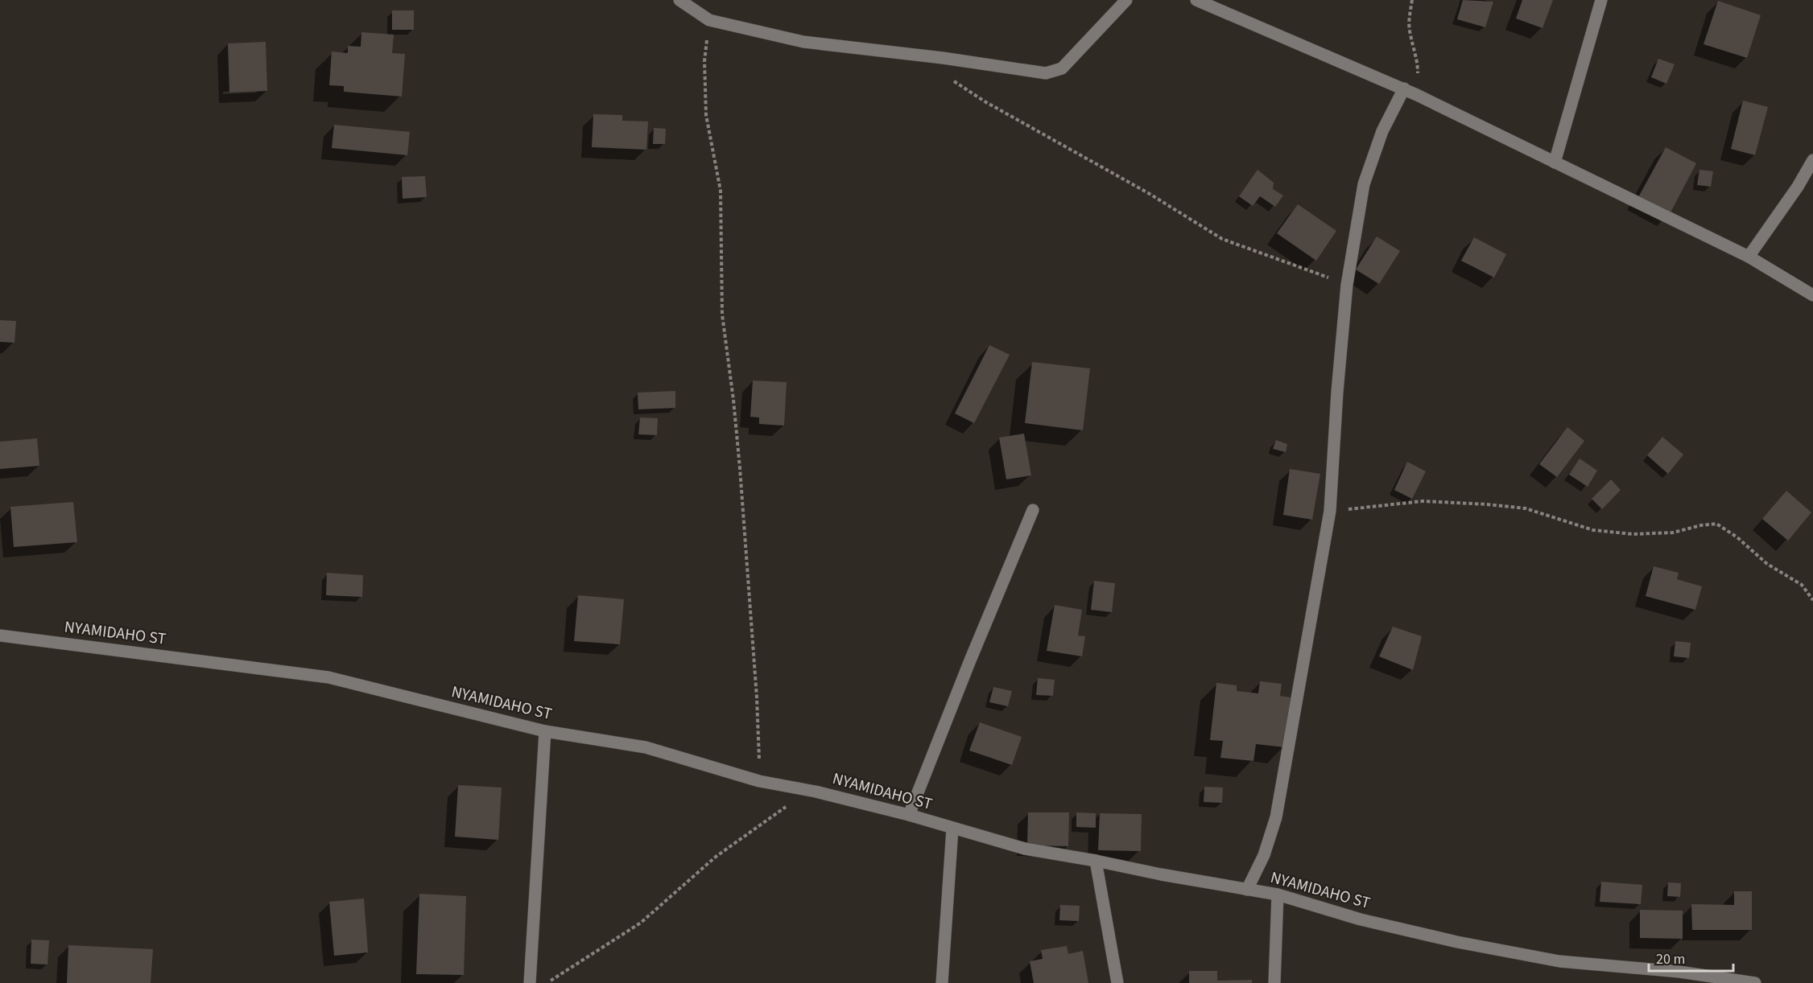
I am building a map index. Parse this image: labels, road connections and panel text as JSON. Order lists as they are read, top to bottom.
{
  "streets": {
    "street": ["NYAMIDAHO ST"]
  },
  "scale_bar": "20 m"
}
